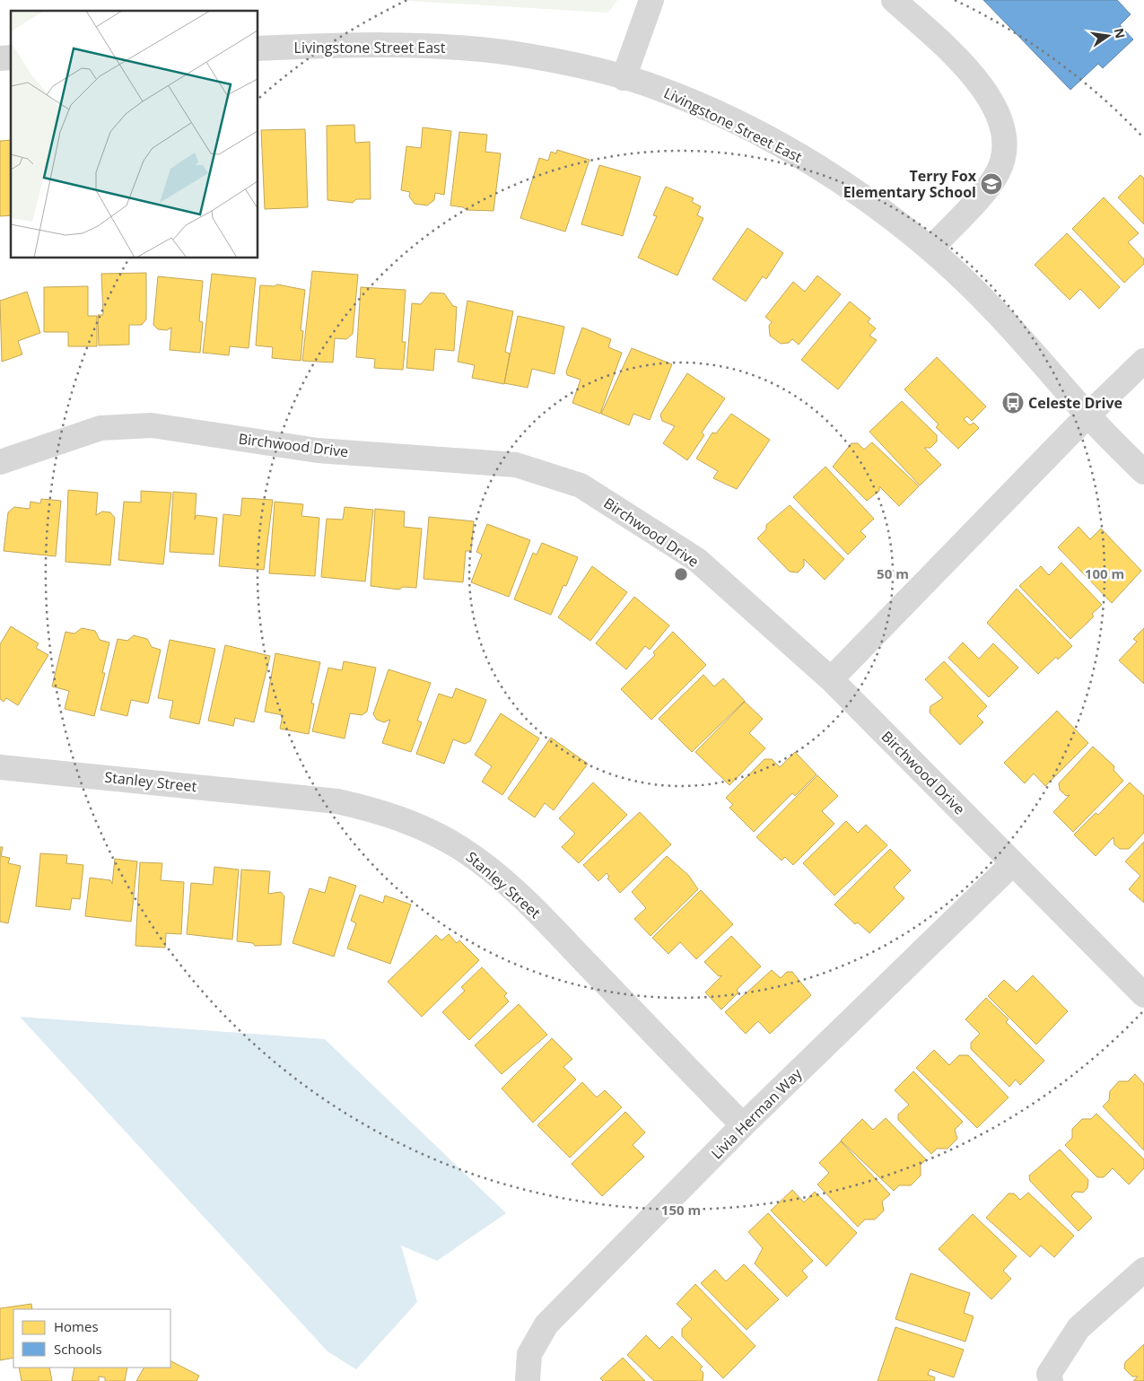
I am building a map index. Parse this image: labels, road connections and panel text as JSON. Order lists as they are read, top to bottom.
{
  "streets": {
    "street": [
      "Livingstone Street East",
      "Birchwood Drive",
      "Stanley Street",
      "Livia Herman Way"
    ]
  },
  "crossings": [
    ["Birchwood Drive", "Livia Herman Way"],
    ["Stanley Street", "Livia Herman Way"]
  ],
  "places": {
    "school or university": ["Terry Fox Elementary School"],
    "bus stop": ["Celeste Drive"]
  },
  "legend": ["Homes", "Schools"],
  "north": "right",
  "rings": ["50 m", "100 m", "150 m"]
}
